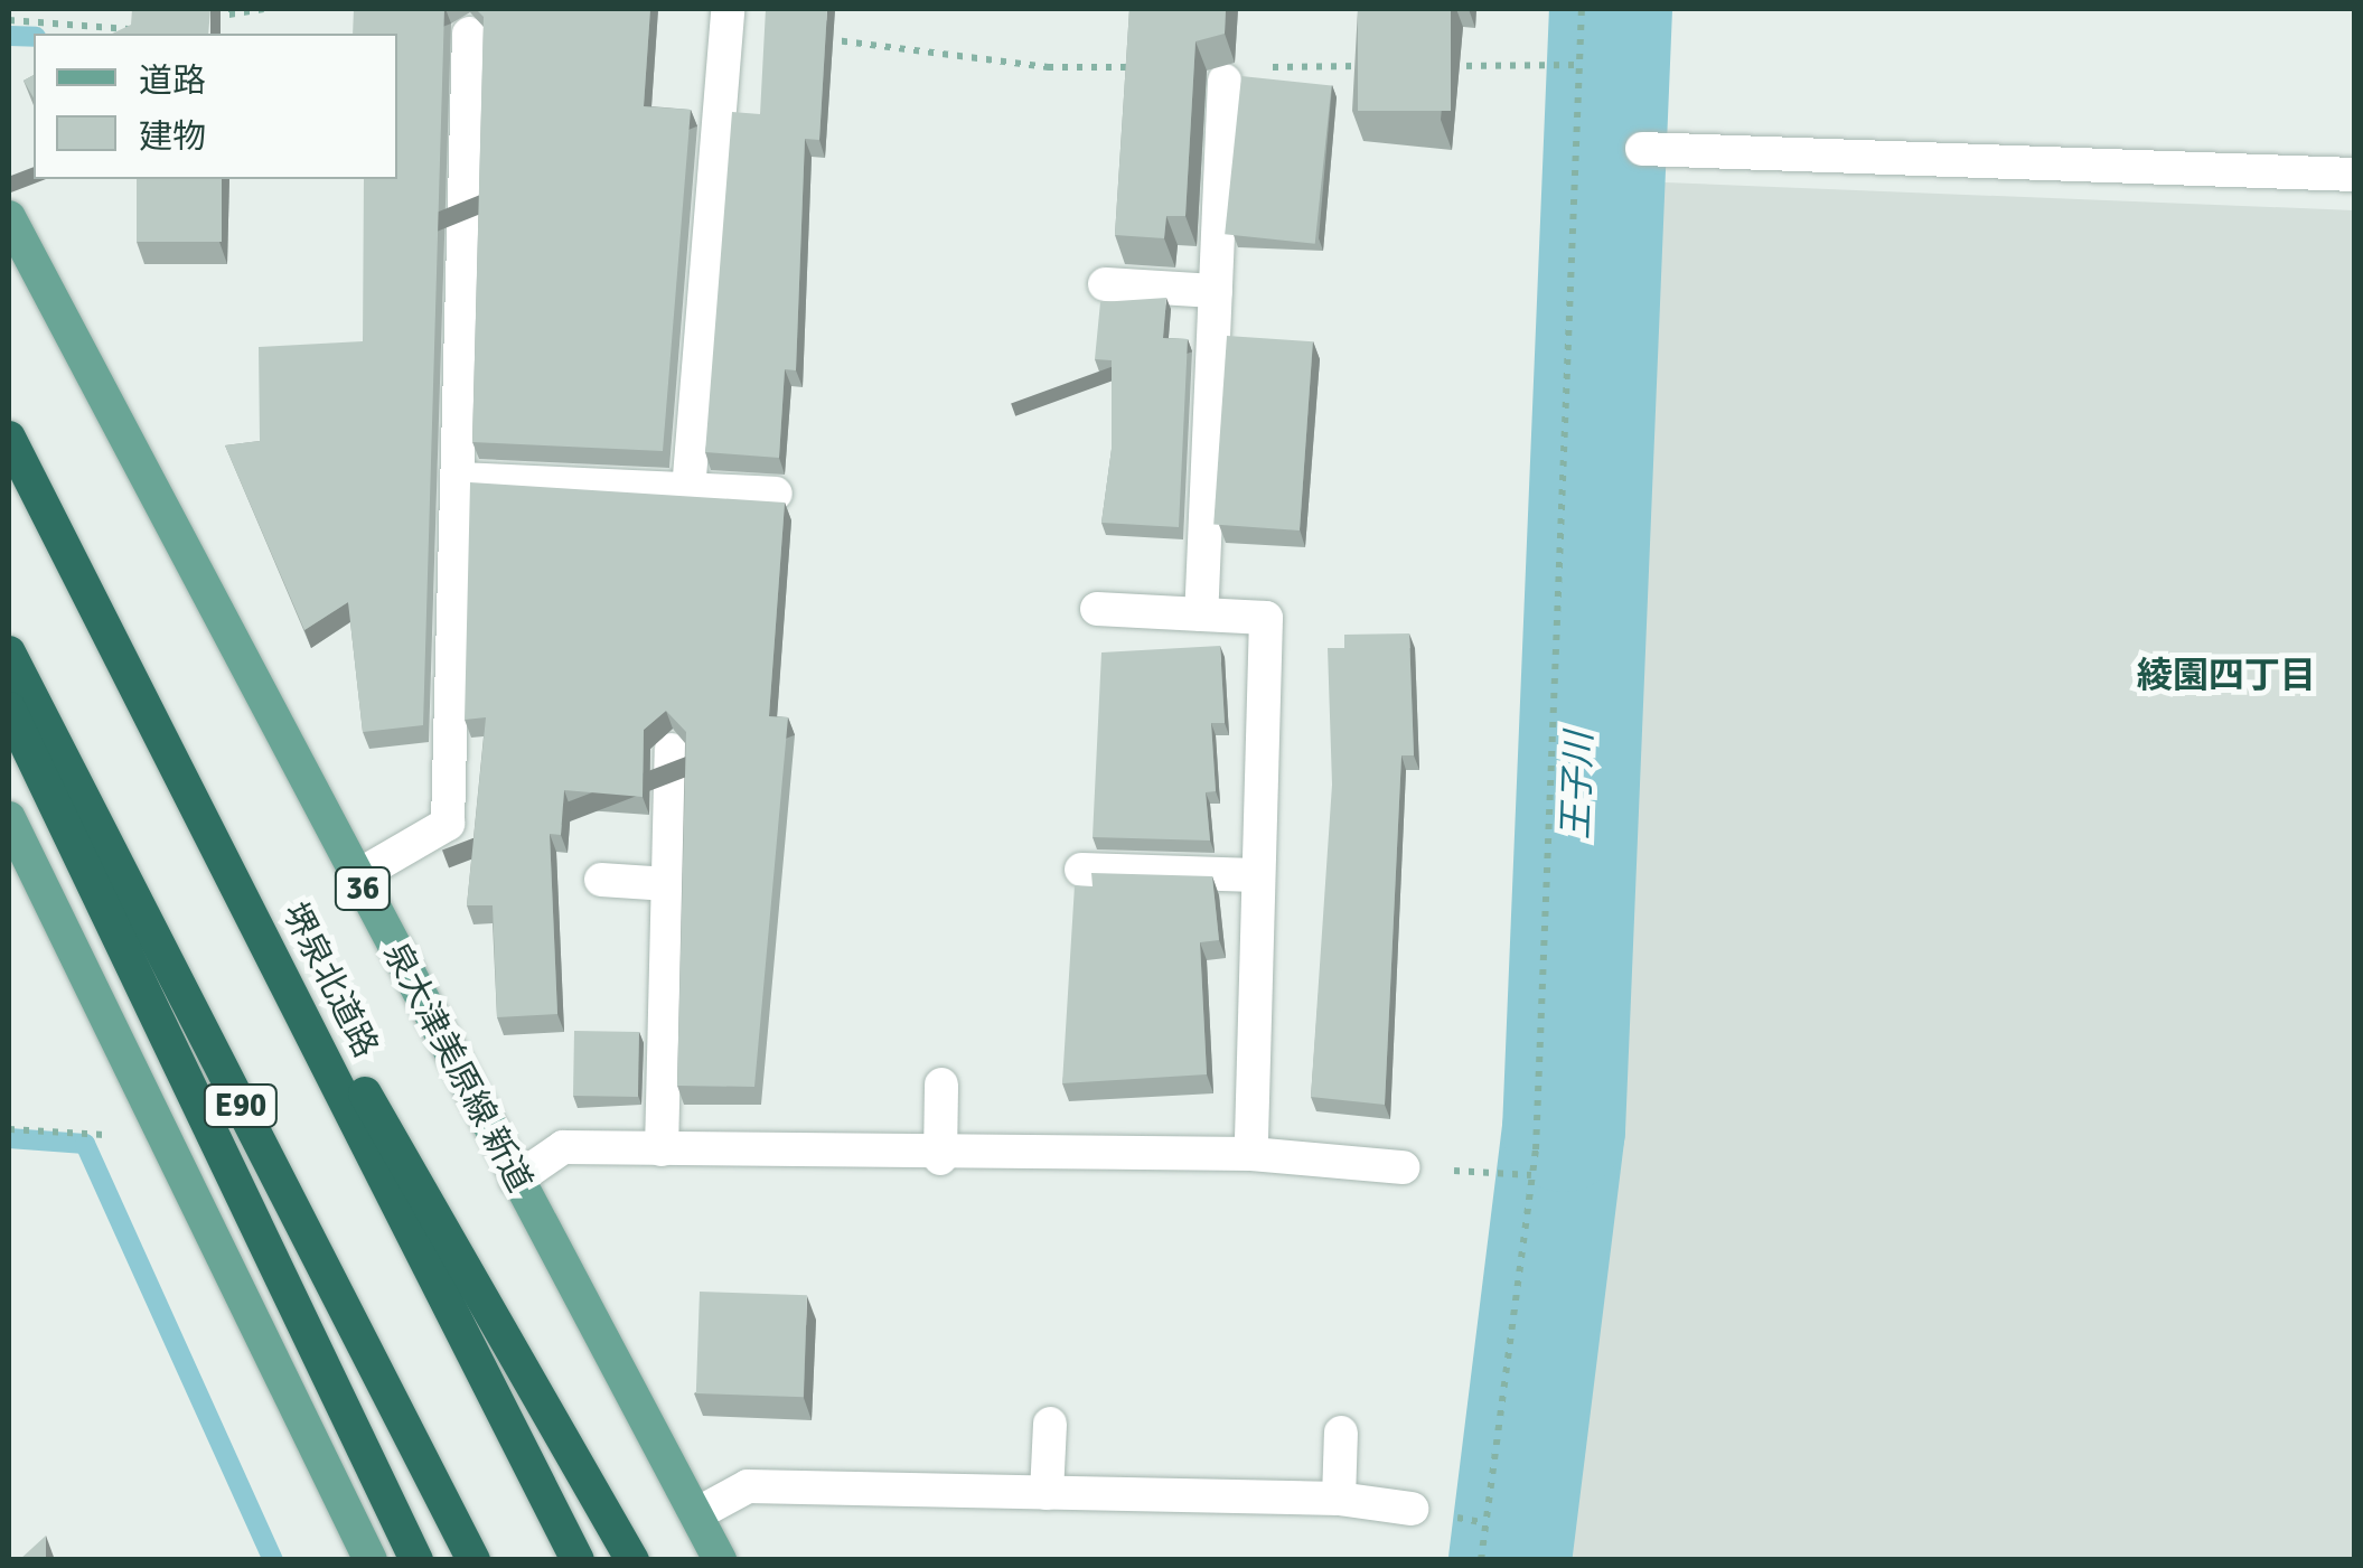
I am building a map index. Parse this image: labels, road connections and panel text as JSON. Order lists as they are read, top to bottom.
{
  "streets": {
    "highway": ["堺泉北道路", "E90"],
    "main road": ["36", "泉大津美原線 新道"]
  },
  "districts": ["綾園四丁目"],
  "water": ["王子川"],
  "legend": ["道路", "建物"]
}
